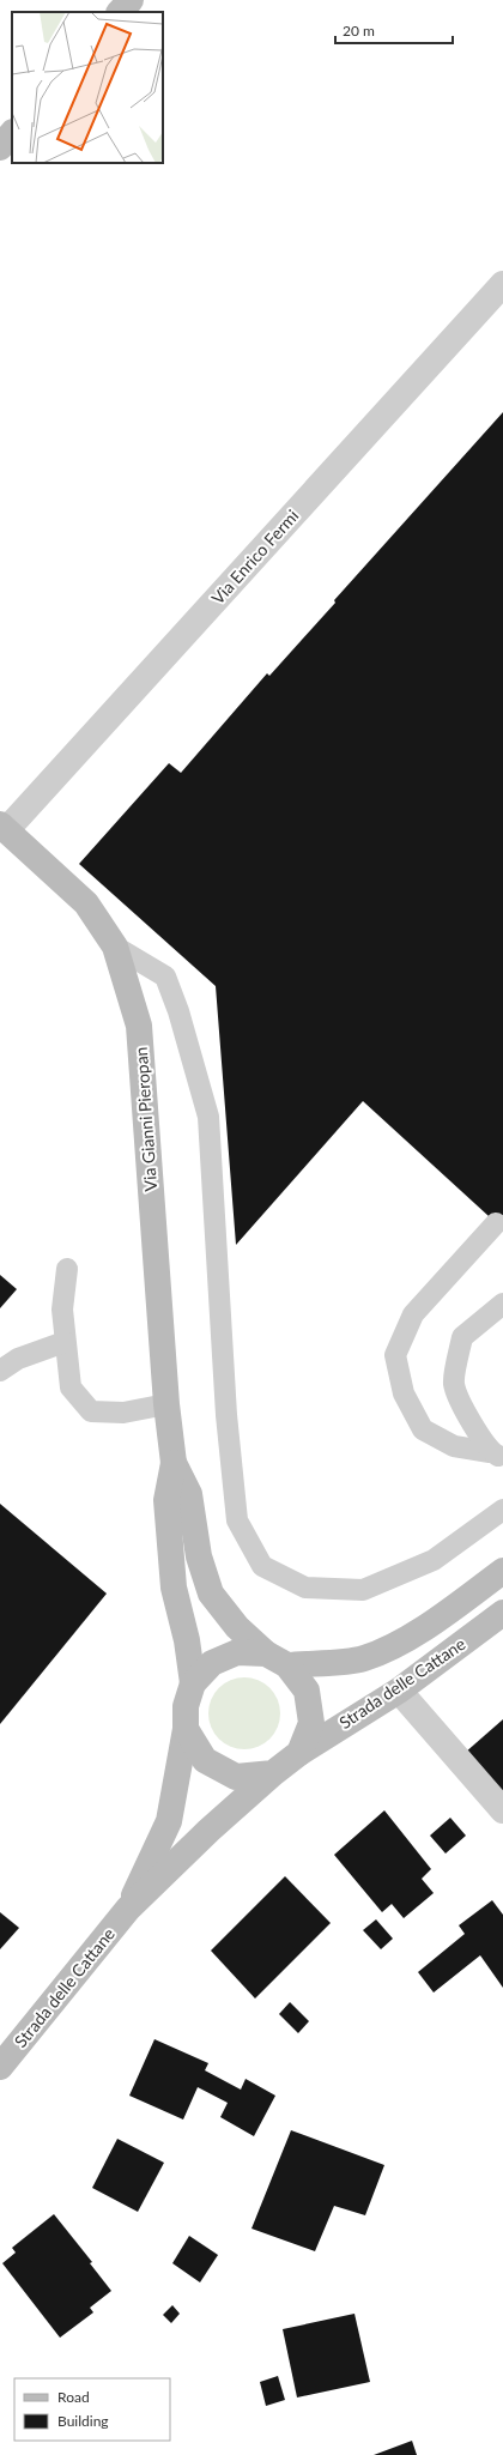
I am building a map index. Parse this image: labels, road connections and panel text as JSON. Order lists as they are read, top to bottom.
{
  "streets": {
    "street": ["Via Enrico Fermi", "Via Gianni Pieropan", "Strada delle Cattane"]
  },
  "crossings": [
    ["Via Enrico Fermi", "Via Gianni Pieropan"],
    ["Via Gianni Pieropan", "Strada delle Cattane"]
  ],
  "legend": ["Road", "Building"],
  "scale_bar": "20 m"
}
